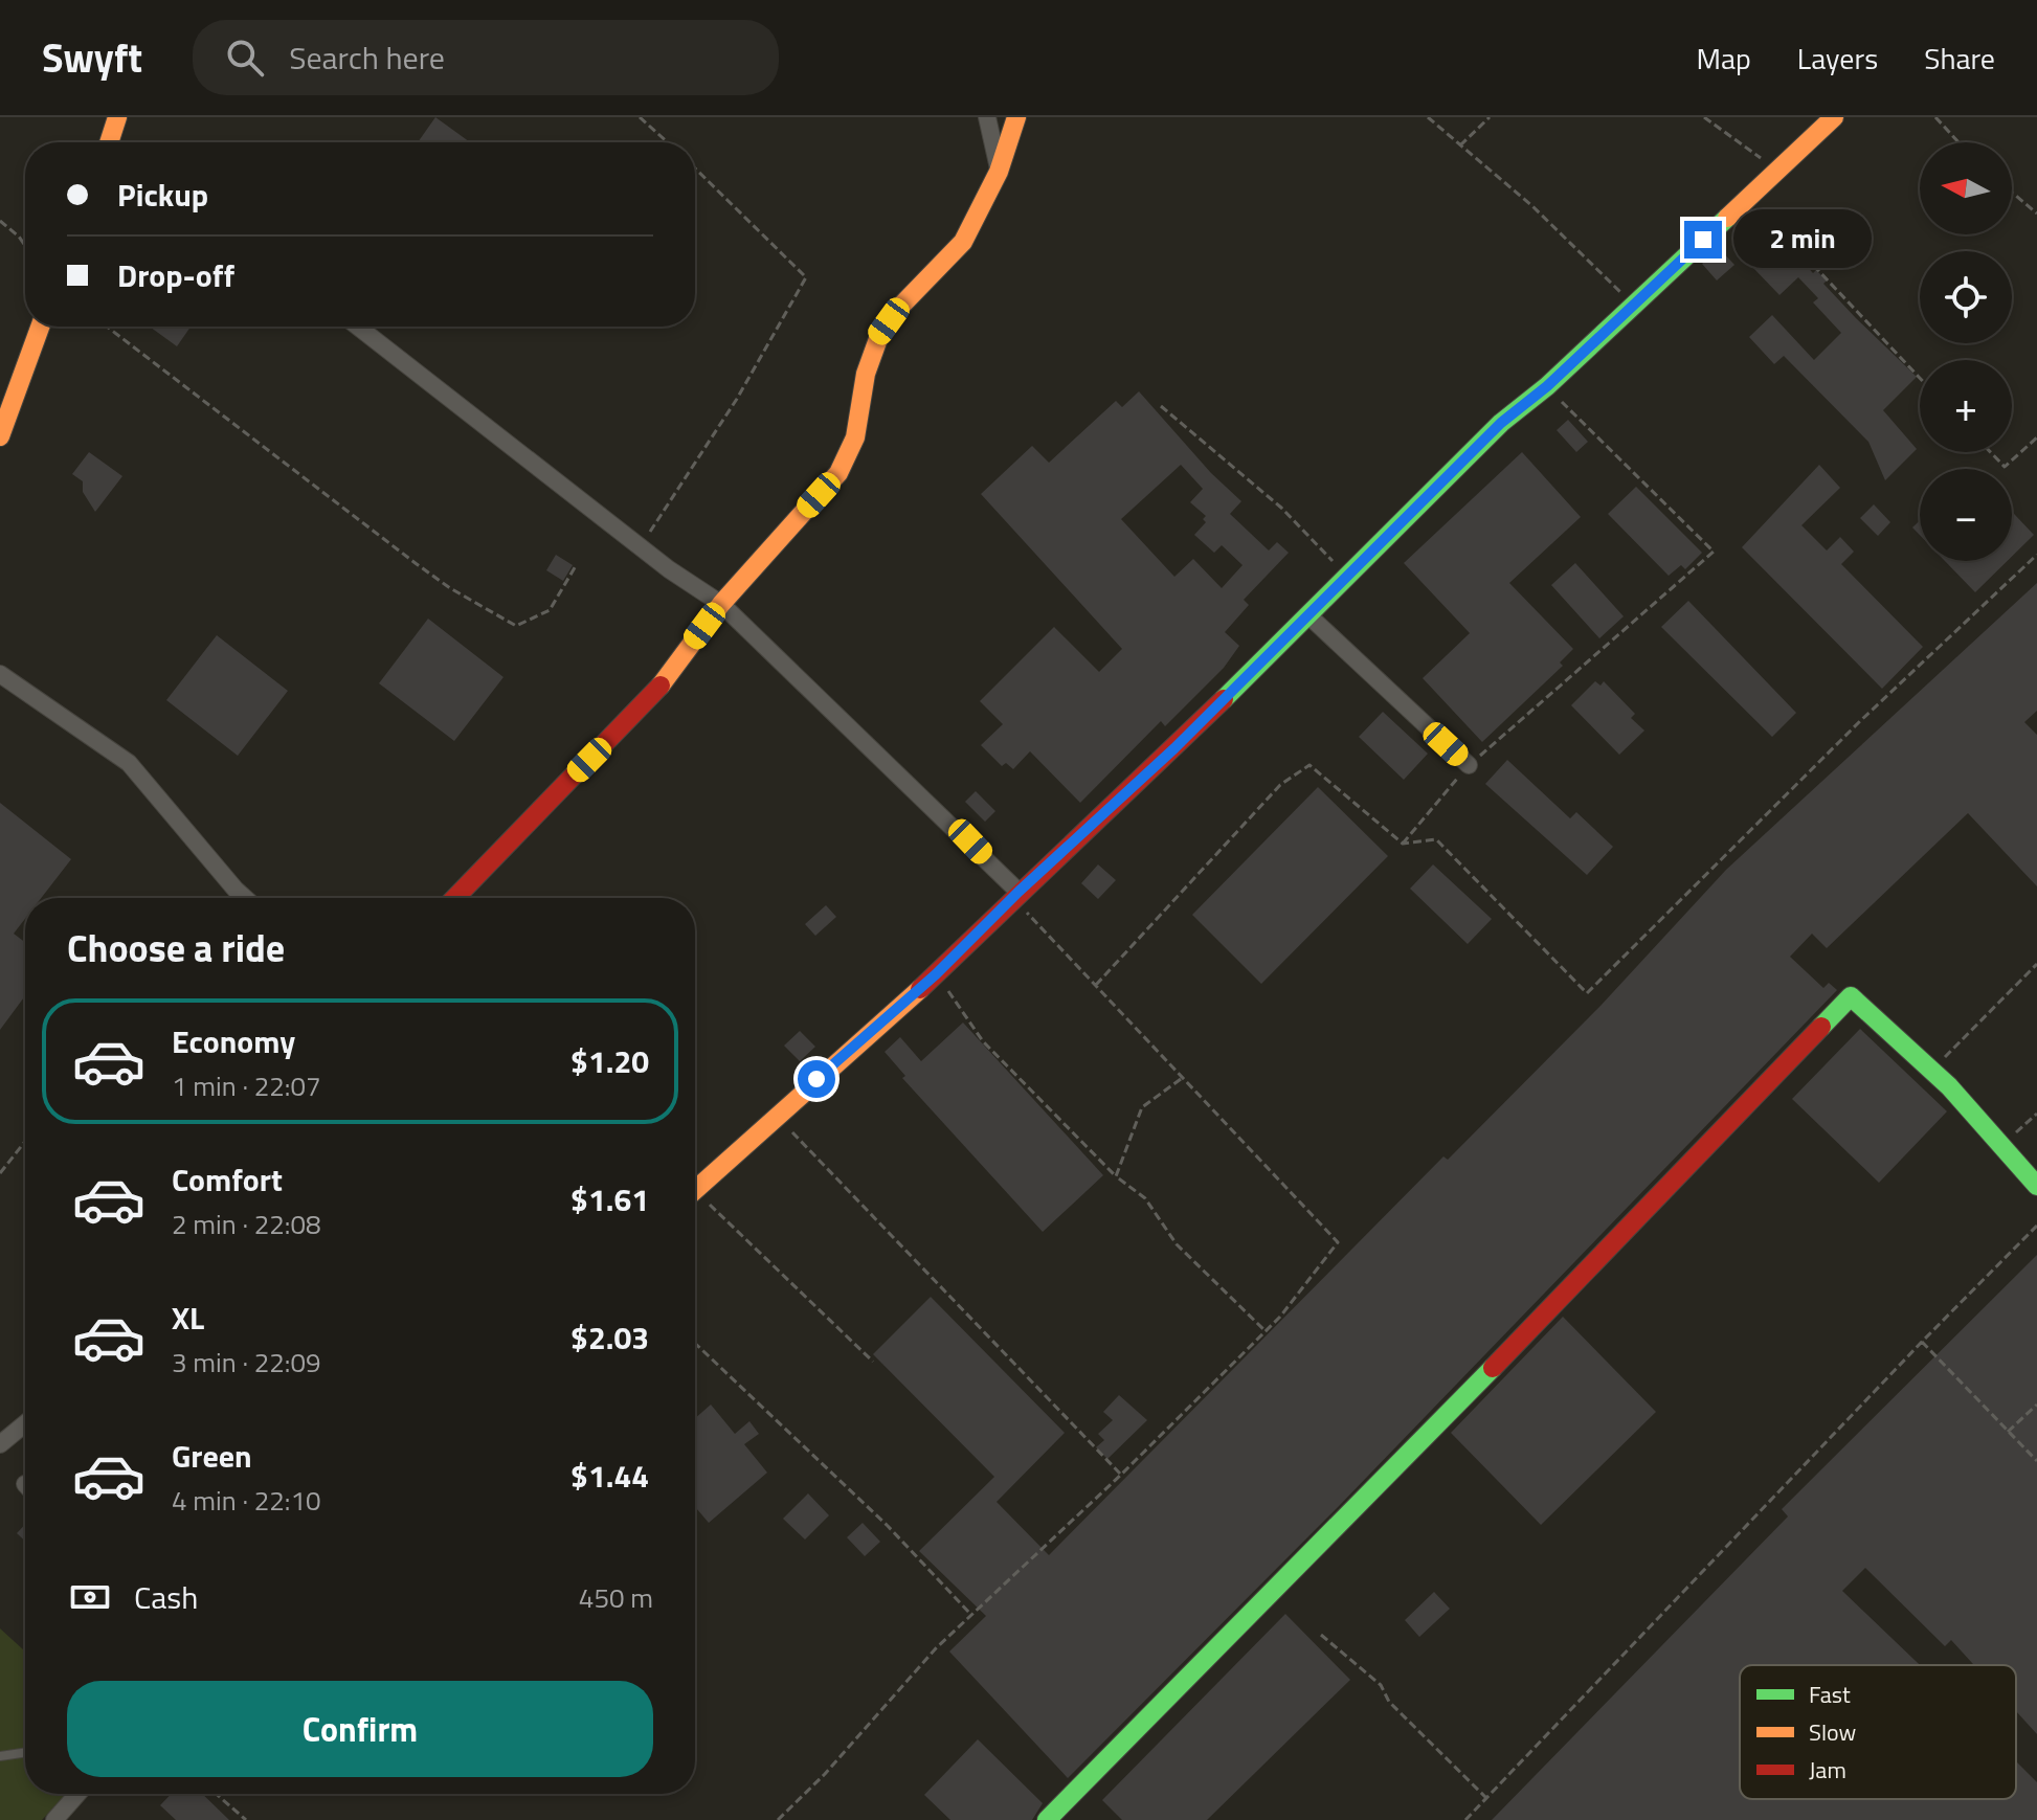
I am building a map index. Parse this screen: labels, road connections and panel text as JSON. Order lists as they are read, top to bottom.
{
  "legend": ["Fast", "Slow", "Jam"],
  "north": "left",
  "page": {
    "header": "Swyft",
    "search": "Search here",
    "nav": ["Map", "Layers", "Share"],
    "map_buttons": ["+", "−"],
    "banner": ["Pickup", "Drop-off"],
    "bubble": "2 min",
    "heading": "Choose a ride",
    "list": [
      {
        "name": "Economy",
        "note": "1 min · 22:07",
        "value": "$1.20"
      },
      {
        "name": "Comfort",
        "note": "2 min · 22:08",
        "value": "$1.61"
      },
      {
        "name": "XL",
        "note": "3 min · 22:09",
        "value": "$2.03"
      },
      {
        "name": "Green",
        "note": "4 min · 22:10",
        "value": "$1.44"
      }
    ],
    "pay": ["Cash", "450 m"],
    "buttons": "Confirm"
  }
}
